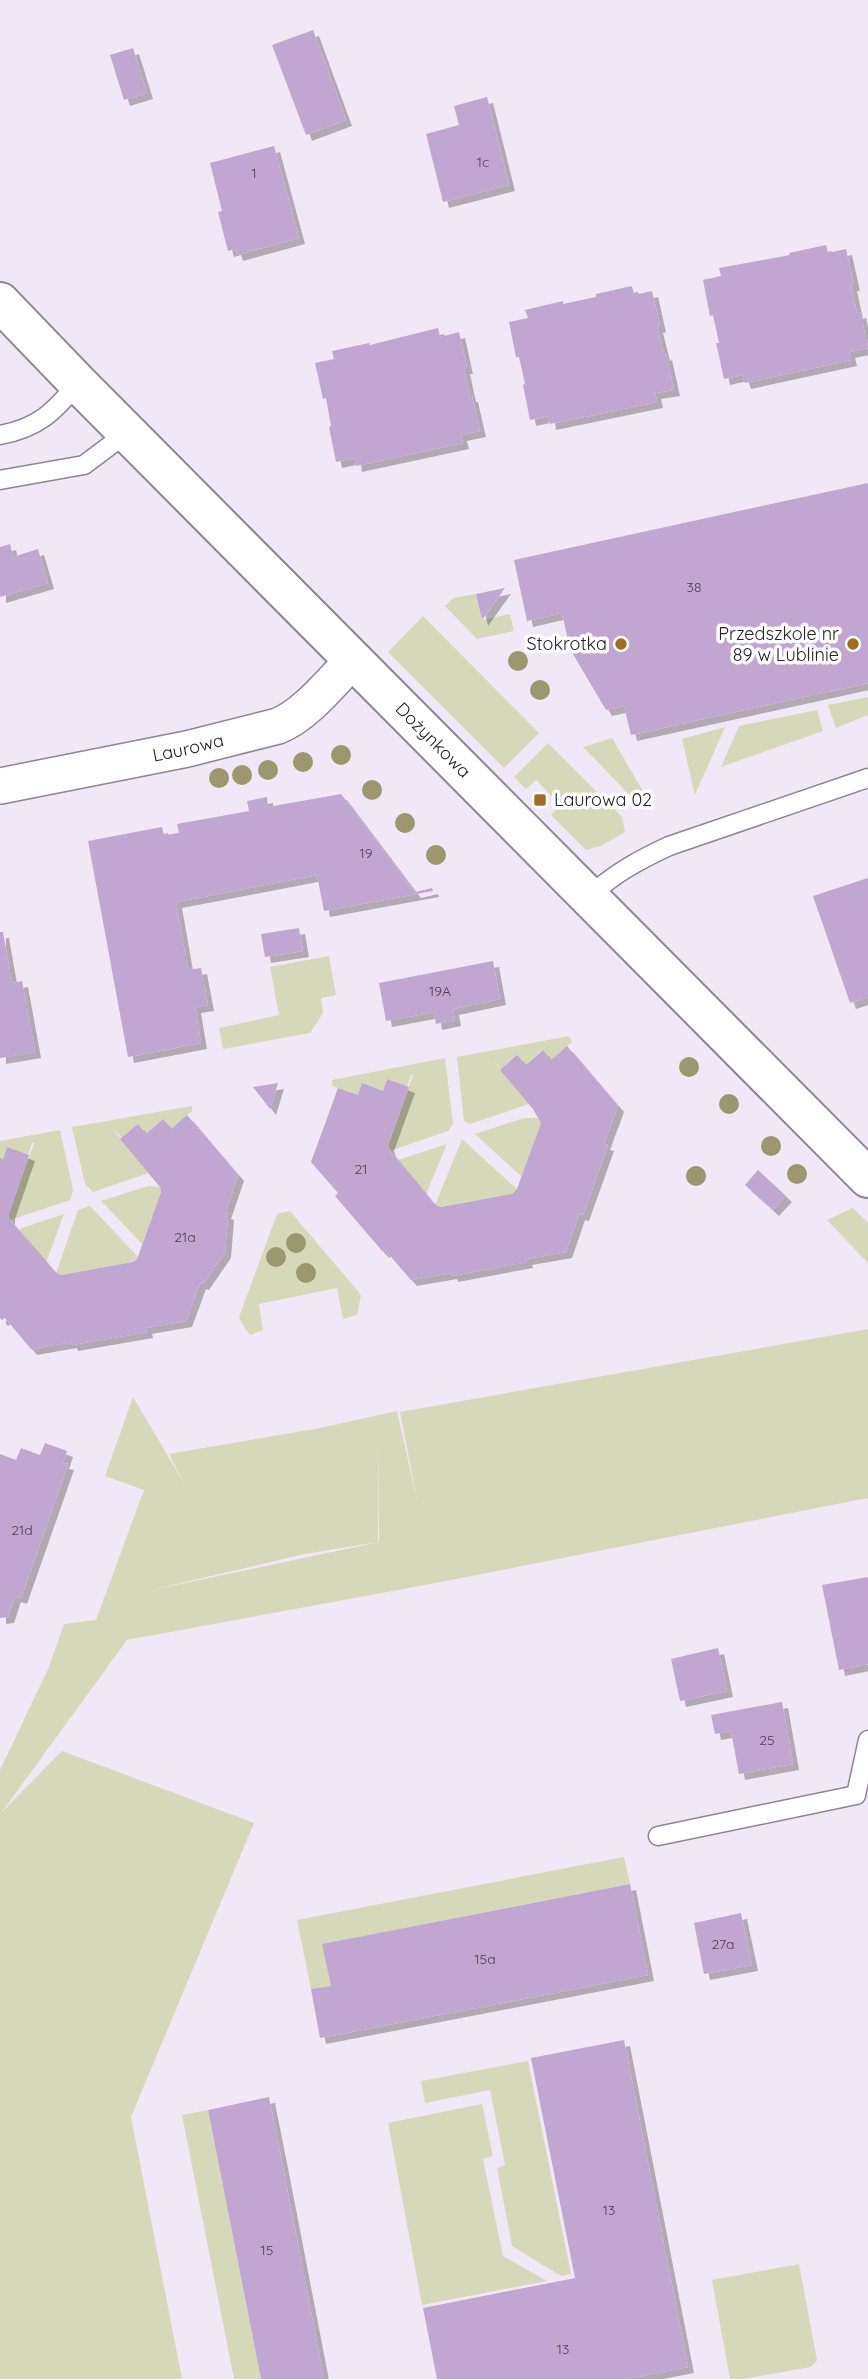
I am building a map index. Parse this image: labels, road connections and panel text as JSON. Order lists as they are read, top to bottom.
{
  "streets": {
    "street": ["Dożynkowa", "Laurowa"]
  },
  "crossings": [
    ["Dożynkowa", "Laurowa"]
  ],
  "places": {
    "other": ["Stokrotka", "Przedszkole nr 89 w Lublinie"],
    "transit": ["Laurowa 02"]
  },
  "house_numbers": [
    "1c",
    "1",
    "38",
    "19",
    "19A",
    "21",
    "21a",
    "21d",
    "25",
    "27a",
    "15a",
    "13",
    "15",
    "13"
  ]
}
